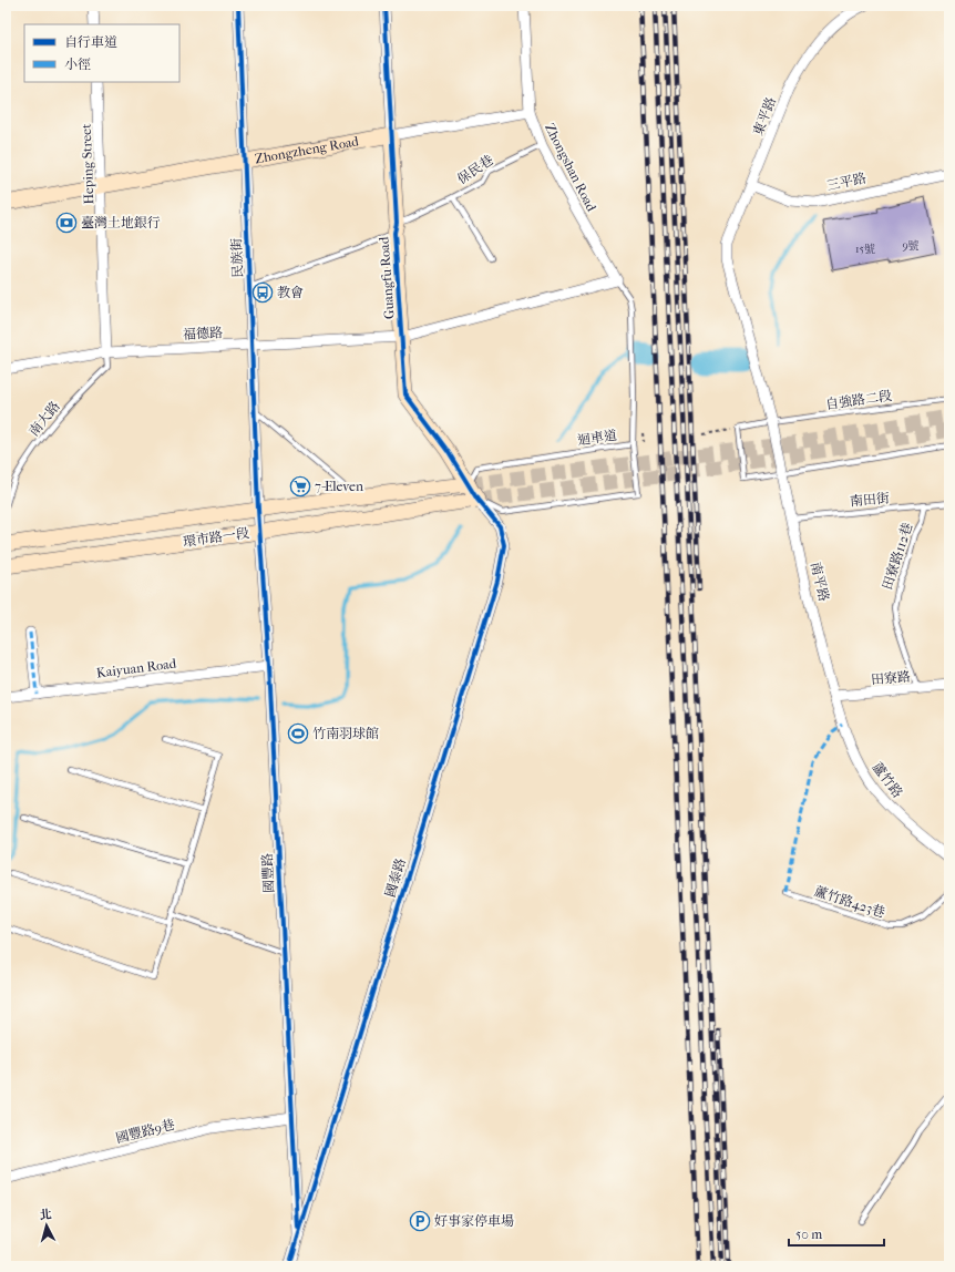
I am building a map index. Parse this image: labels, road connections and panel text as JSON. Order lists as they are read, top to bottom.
{
  "streets": {
    "main road": ["Zhongzheng Road", "Guangfu Road", "環市路一段"],
    "street": [
      "東平路",
      "Heping Street",
      "Zhongshan Road",
      "三平路",
      "民族街",
      "福德路",
      "南平路",
      "Kaiyuan Road",
      "田寮路",
      "蘆竹路",
      "國豐路",
      "國泰路",
      "國豐路9巷"
    ],
    "lane": [
      "保民巷",
      "自強路二段",
      "南大路",
      "迴車道",
      "南田街",
      "田寮路112巷",
      "蘆竹路423巷"
    ]
  },
  "crossings": [
    ["東平路", "三平路"],
    ["東平路", "自強路二段"],
    ["東平路", "南平路"],
    ["Zhongzheng Road", "Heping Street"],
    ["Zhongzheng Road", "Zhongshan Road"],
    ["Zhongzheng Road", "民族街"],
    ["Zhongzheng Road", "Guangfu Road"],
    ["Heping Street", "福德路"],
    ["Heping Street", "南大路"],
    ["Zhongshan Road", "保民巷"],
    ["Zhongshan Road", "福德路"],
    ["保民巷", "民族街"],
    ["保民巷", "Guangfu Road"],
    ["民族街", "福德路"],
    ["民族街", "環市路一段"],
    ["民族街", "國豐路"],
    ["Guangfu Road", "福德路"],
    ["Guangfu Road", "迴車道"],
    ["Guangfu Road", "環市路一段"],
    ["Guangfu Road", "國泰路"],
    ["福德路", "南大路"],
    ["自強路二段", "南平路"],
    ["迴車道", "環市路一段"],
    ["迴車道", "國泰路"],
    ["南田街", "田寮路112巷"],
    ["南田街", "南平路"],
    ["環市路一段", "國豐路"],
    ["環市路一段", "國泰路"],
    ["田寮路112巷", "田寮路"],
    ["南平路", "田寮路"],
    ["南平路", "蘆竹路"],
    ["Kaiyuan Road", "國豐路"],
    ["田寮路", "蘆竹路"],
    ["國豐路", "國泰路"],
    ["國豐路", "國豐路9巷"]
  ],
  "places": {
    "bank": ["臺灣土地銀行"],
    "bus stop": ["教會"],
    "supermarket": ["7-Eleven"],
    "sports": ["竹南羽球館"],
    "parking": ["好事家停車場"]
  },
  "house_numbers": ["9號", "15號"],
  "legend": ["自行車道", "小徑"],
  "scale_bar": "50 m",
  "north": "top"
}
